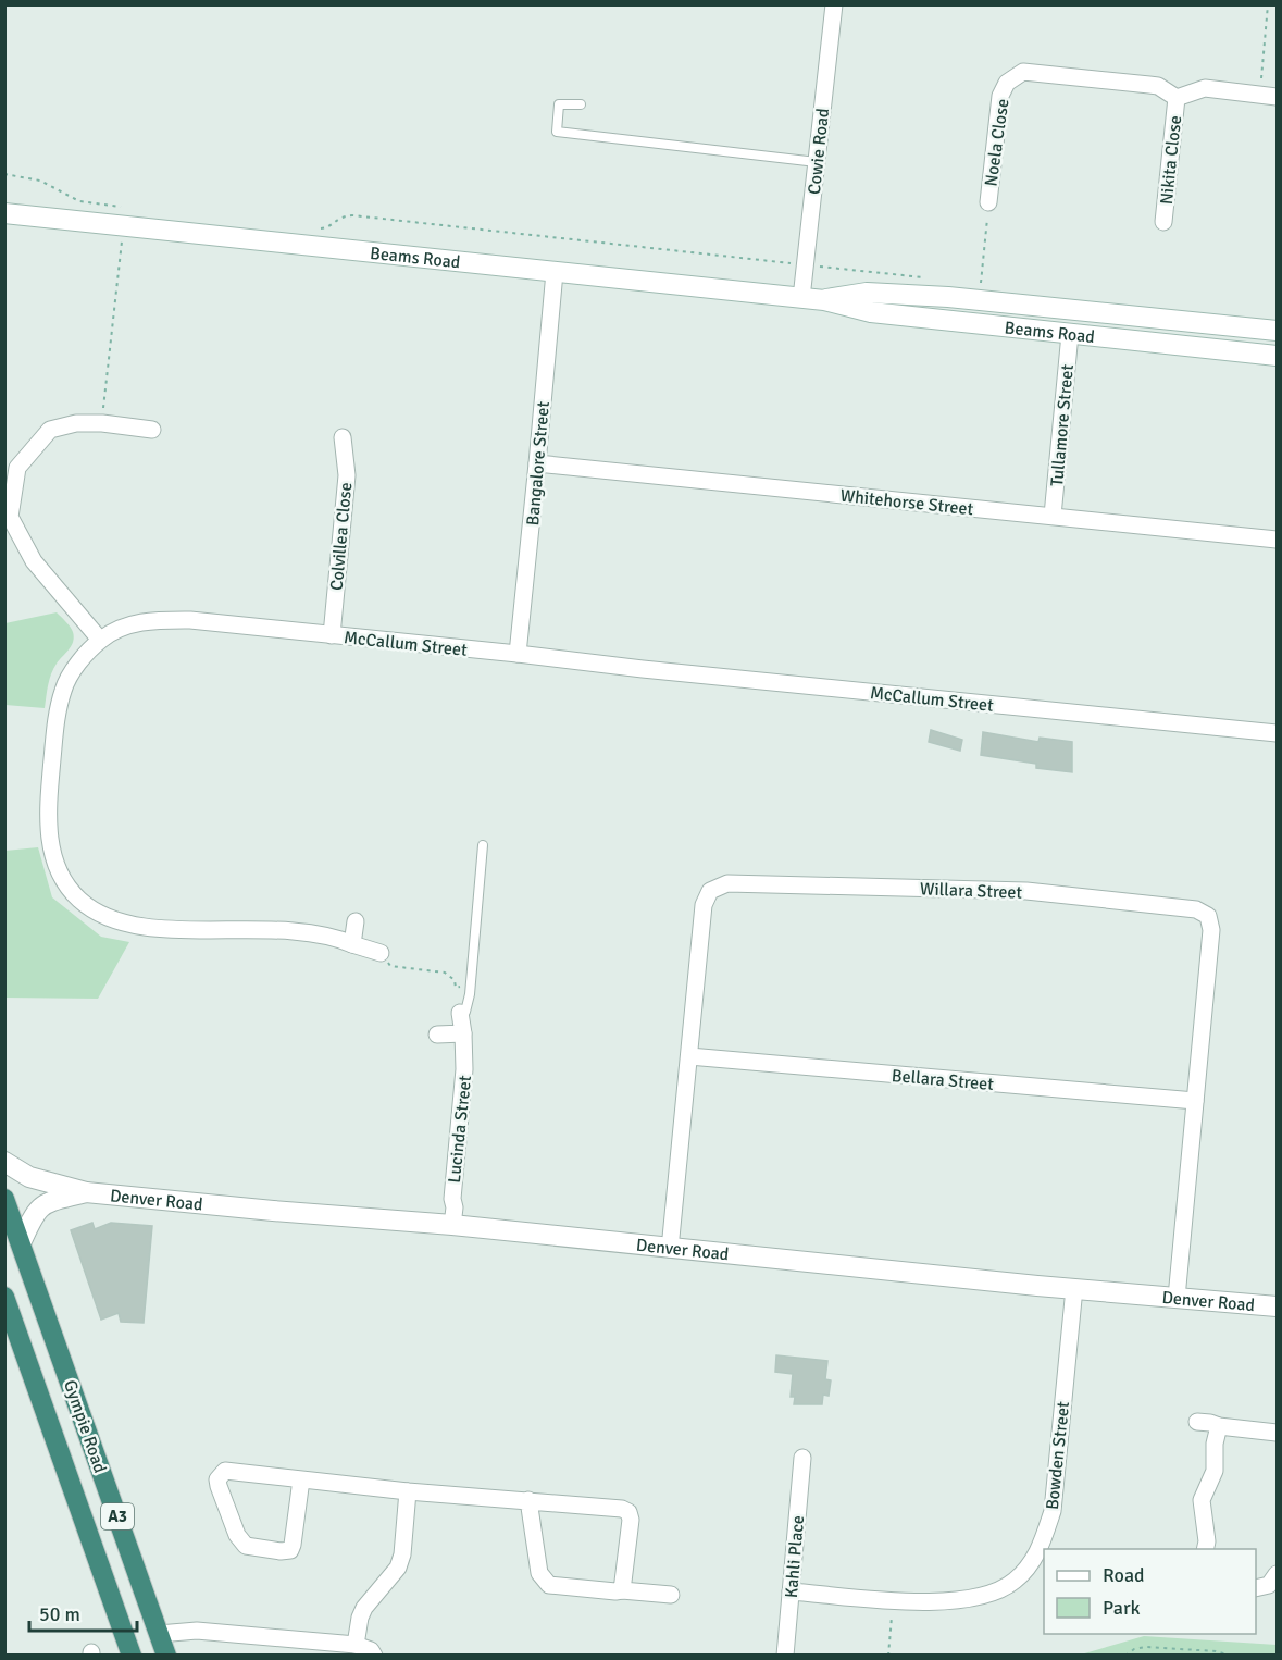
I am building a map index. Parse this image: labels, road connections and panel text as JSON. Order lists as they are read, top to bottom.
{
  "streets": {
    "highway": ["Gympie Road", "A3"],
    "main road": ["Beams Road", "Denver Road"],
    "street": [
      "Noela Close",
      "Cowie Road",
      "Nikita Close",
      "Tullamore Street",
      "Bangalore Street",
      "Whitehorse Street",
      "Colvillea Close",
      "McCallum Street",
      "Willara Street",
      "Bellara Street",
      "Lucinda Street",
      "Bowden Street",
      "Kahli Place"
    ]
  },
  "crossings": [
    ["Noela Close", "Nikita Close"],
    ["Cowie Road", "Beams Road"],
    ["Beams Road", "Tullamore Street"],
    ["Beams Road", "Bangalore Street"],
    ["Tullamore Street", "Whitehorse Street"],
    ["Bangalore Street", "Whitehorse Street"],
    ["Bangalore Street", "McCallum Street"],
    ["Colvillea Close", "McCallum Street"],
    ["Willara Street", "Bellara Street"],
    ["Willara Street", "Denver Road"],
    ["Lucinda Street", "Denver Road"],
    ["Denver Road", "Gympie Road"],
    ["Denver Road", "Bowden Street"],
    ["Bowden Street", "Kahli Place"]
  ],
  "legend": ["Road", "Park"],
  "scale_bar": "50 m"
}
